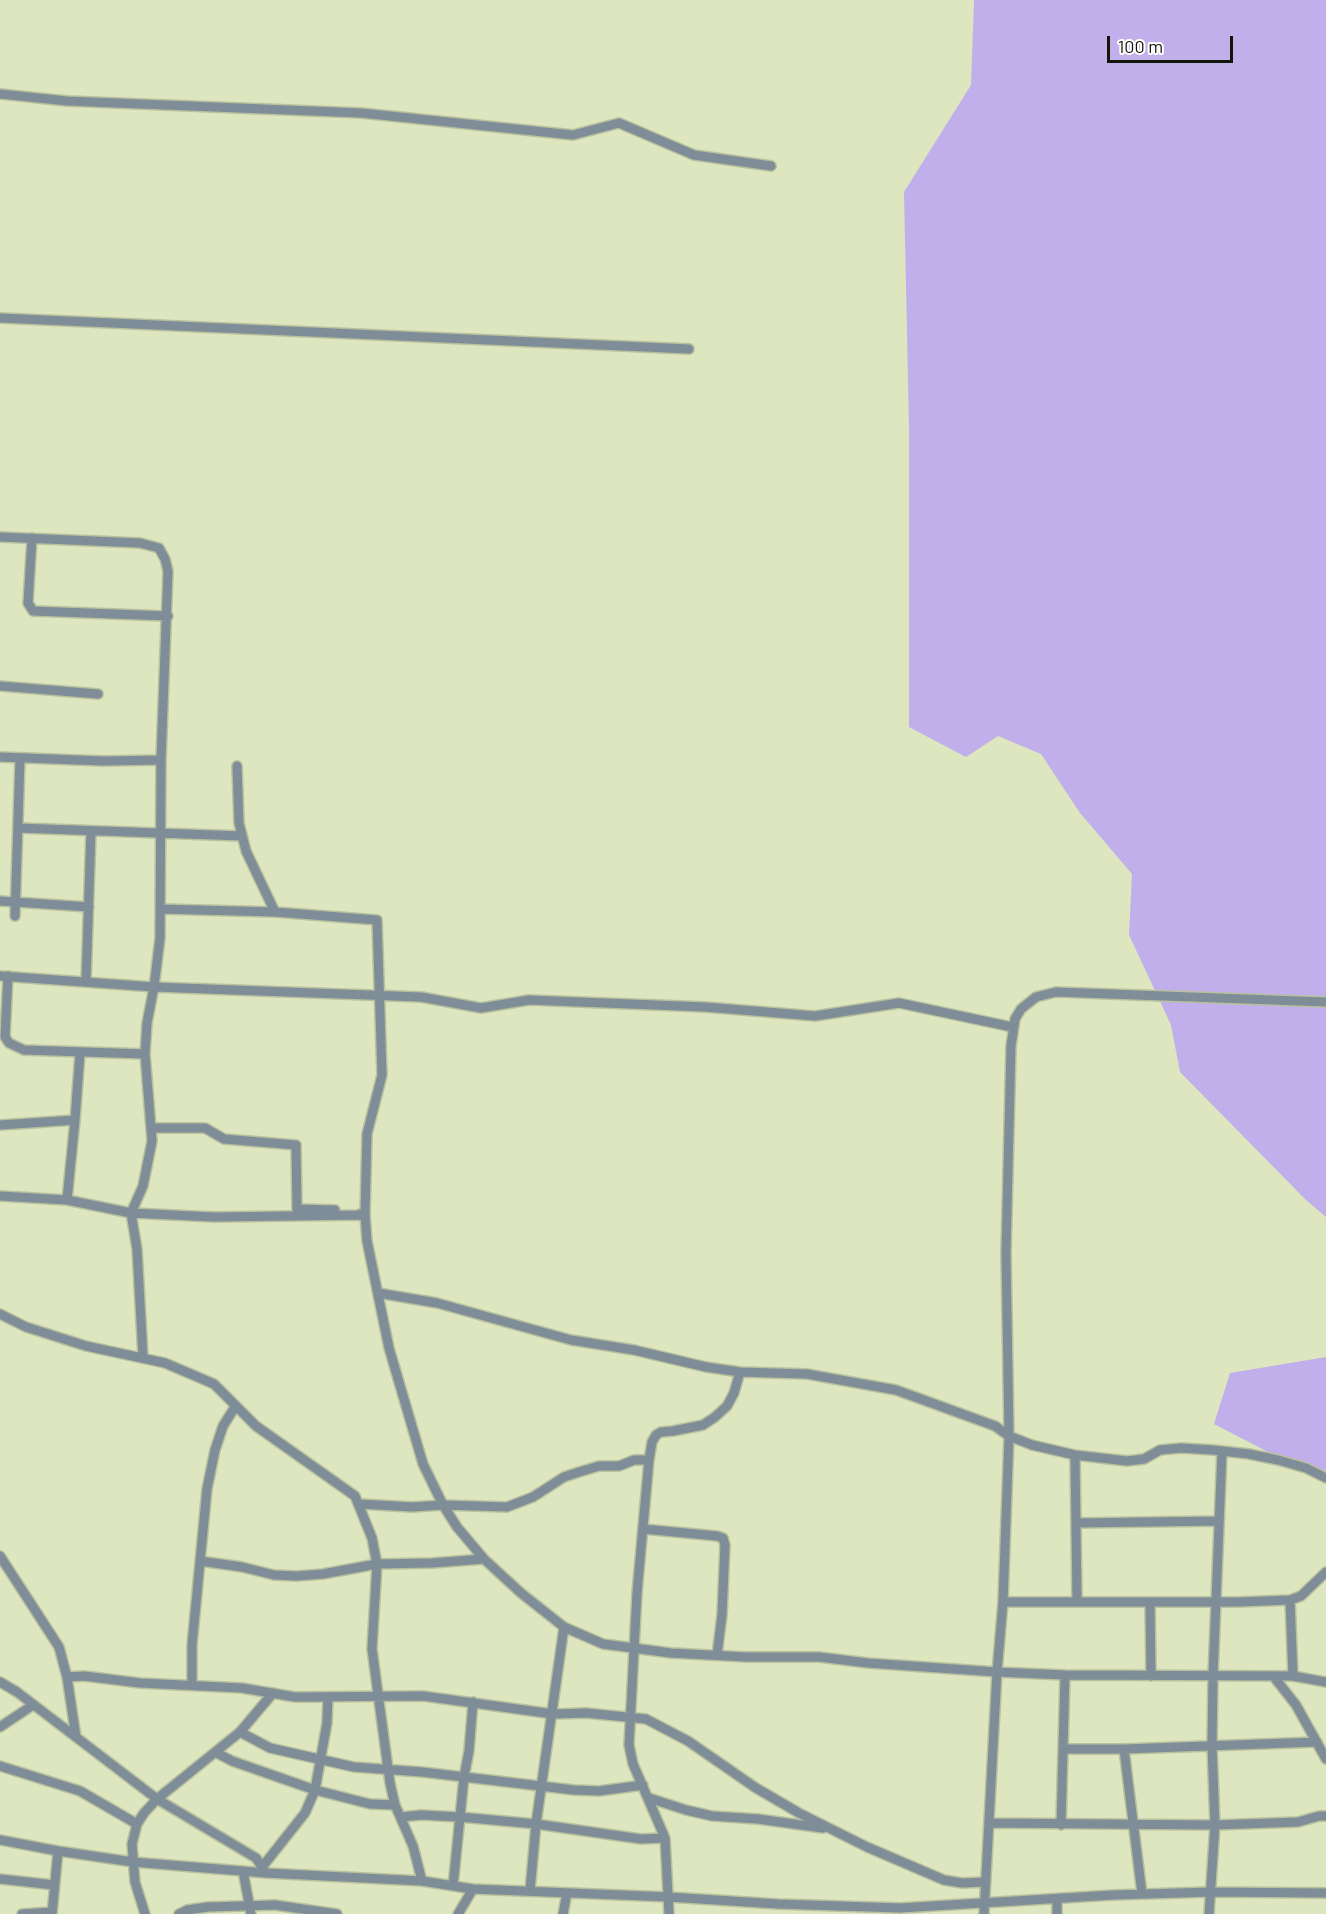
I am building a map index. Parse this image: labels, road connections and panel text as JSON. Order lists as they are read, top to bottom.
{
  "scale_bar": "100 m"
}
